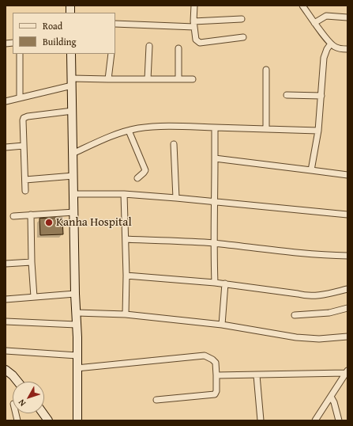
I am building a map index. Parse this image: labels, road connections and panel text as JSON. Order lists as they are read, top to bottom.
{
  "places": ["Kanha Hospital"],
  "legend": ["Road", "Building"],
  "north": "bottom left"
}
